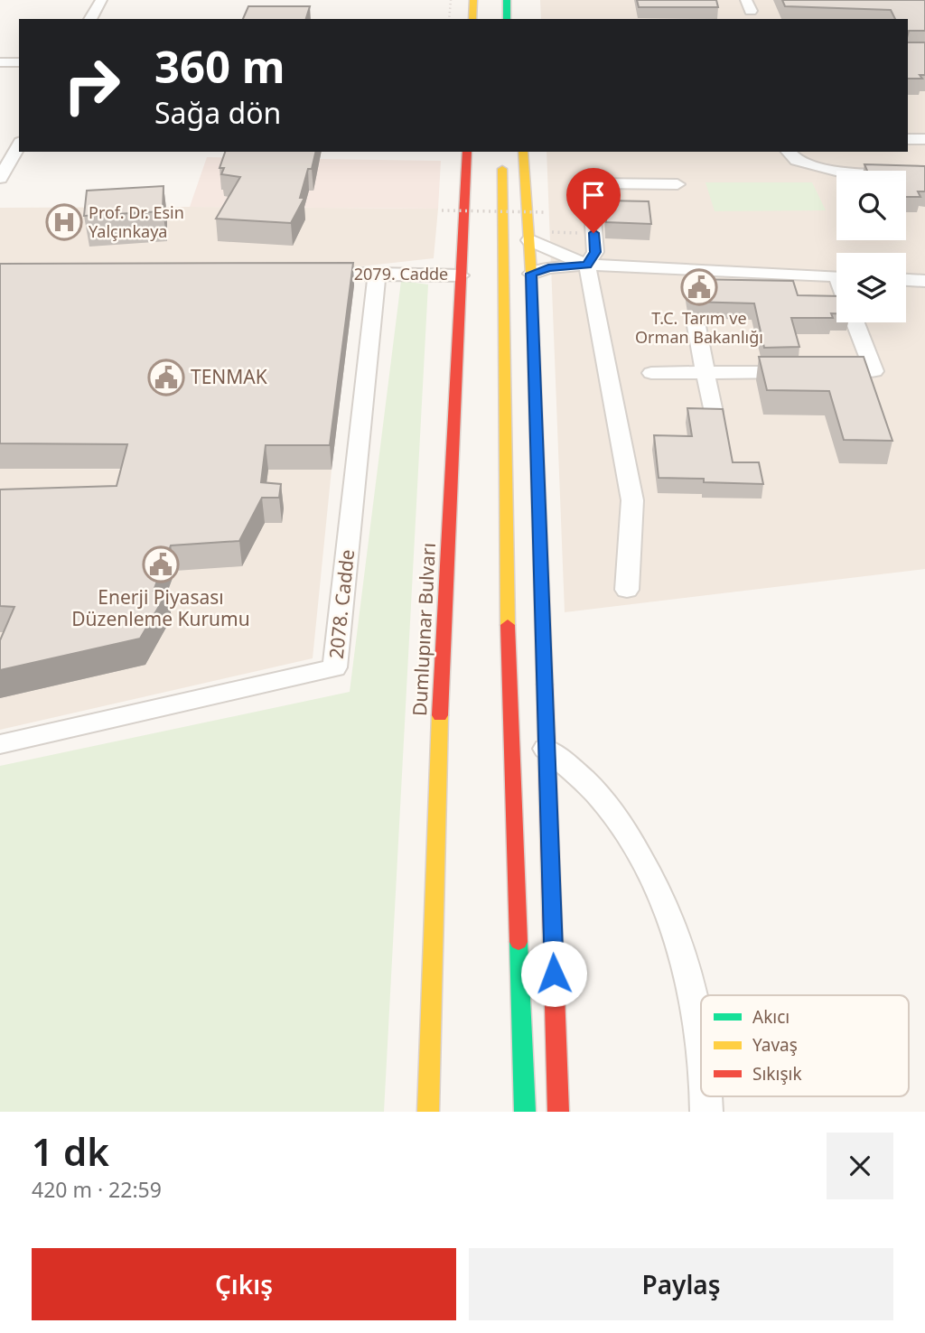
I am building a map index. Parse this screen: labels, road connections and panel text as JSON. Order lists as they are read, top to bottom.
{
  "streets": {
    "highway": ["Dumlupınar Bulvarı"],
    "street": ["2079. Cadde", "2078. Cadde"]
  },
  "crossings": [
    ["2079. Cadde", "2078. Cadde"],
    ["2079. Cadde", "Dumlupınar Bulvarı"]
  ],
  "places": {
    "hospital": ["Prof. Dr. Esin Yalçınkaya"],
    "public building": ["T.C. Tarım ve Orman Bakanlığı", "TENMAK", "Enerji Piyasası Düzenleme Kurumu"]
  },
  "legend": ["Akıcı", "Yavaş", "Sıkışık"],
  "page": {
    "turn": ["360 m", "Sağa dön"],
    "heading": ["1 dk", "420 m · 22:59"],
    "buttons": ["Çıkış", "Paylaş"]
  }
}
